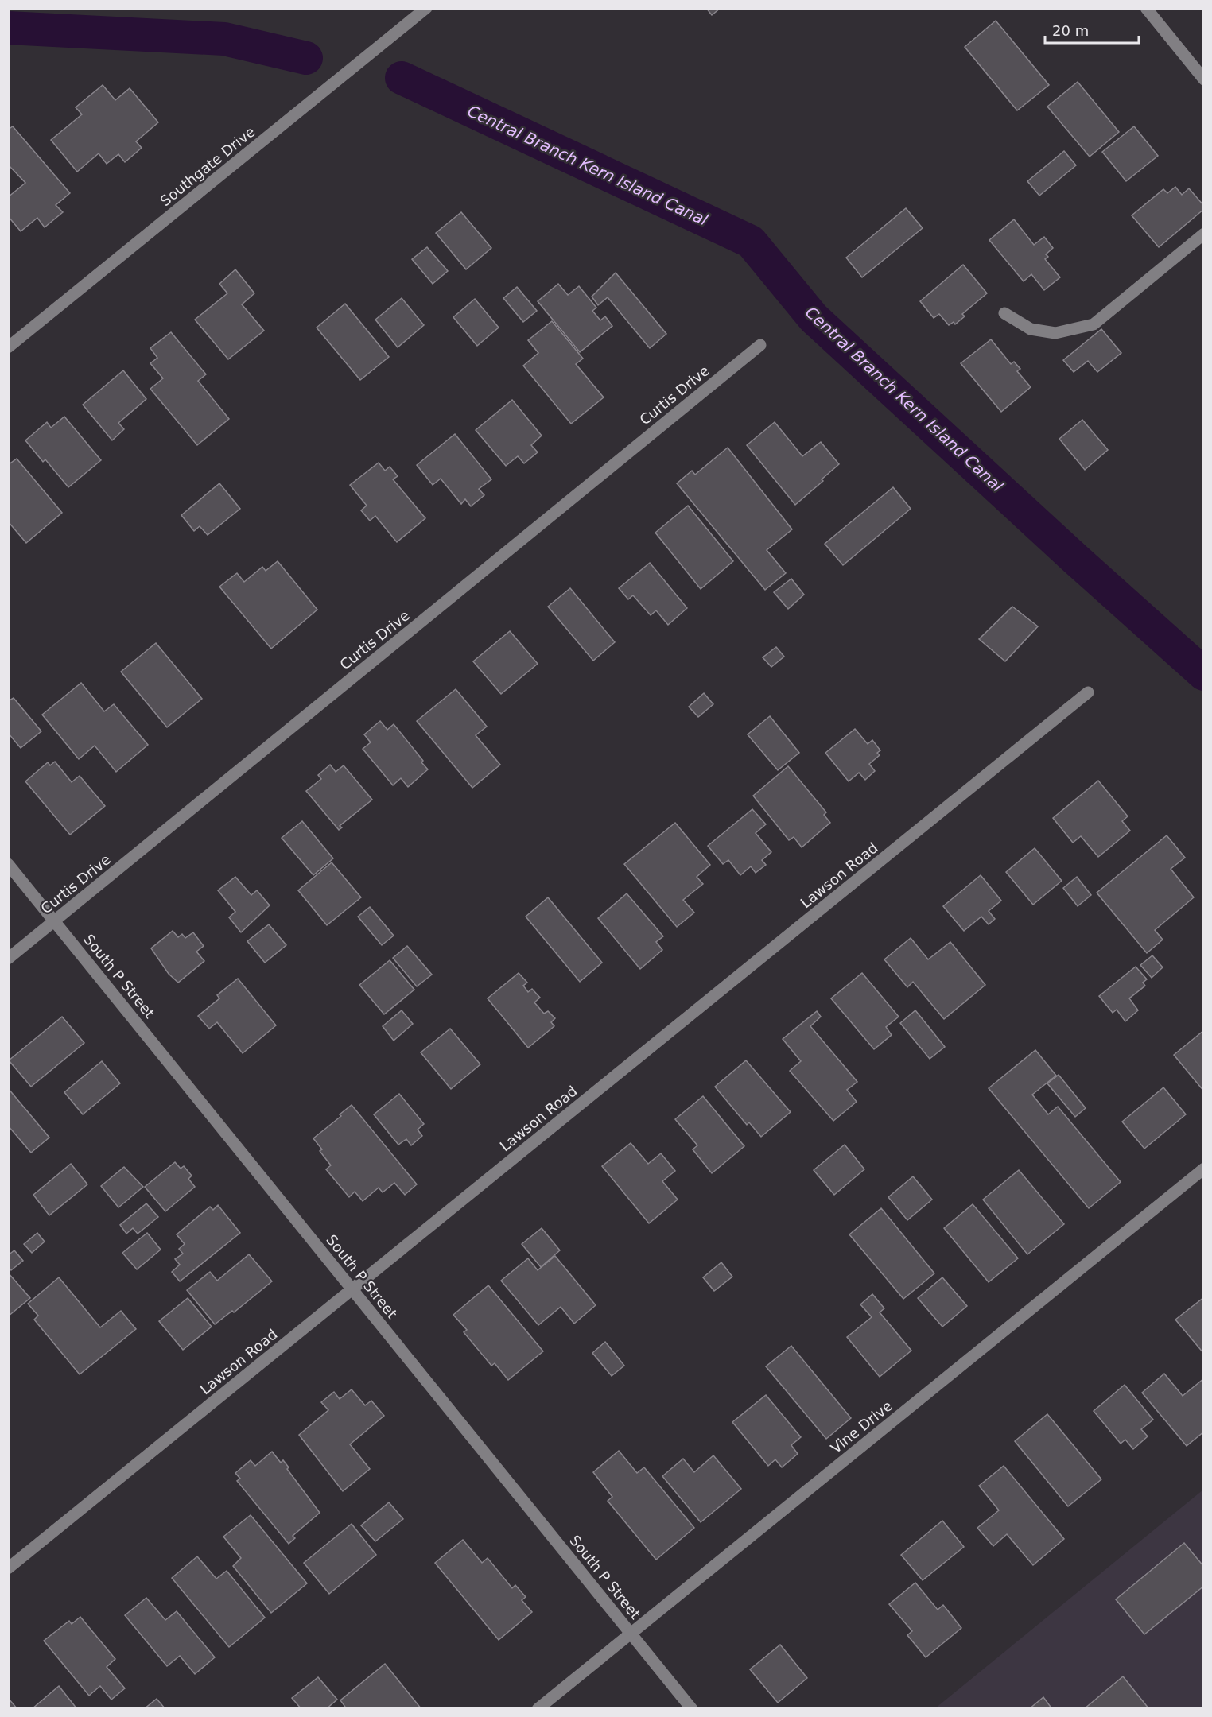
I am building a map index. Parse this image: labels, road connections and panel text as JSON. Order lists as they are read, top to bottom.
{
  "streets": {
    "street": [
      "Southgate Drive",
      "Curtis Drive",
      "Lawson Road",
      "South P Street",
      "Vine Drive"
    ]
  },
  "crossings": [
    ["Curtis Drive", "South P Street"],
    ["Lawson Road", "South P Street"],
    ["South P Street", "Vine Drive"]
  ],
  "water": ["Central Branch Kern Island Canal"],
  "scale_bar": "20 m"
}
